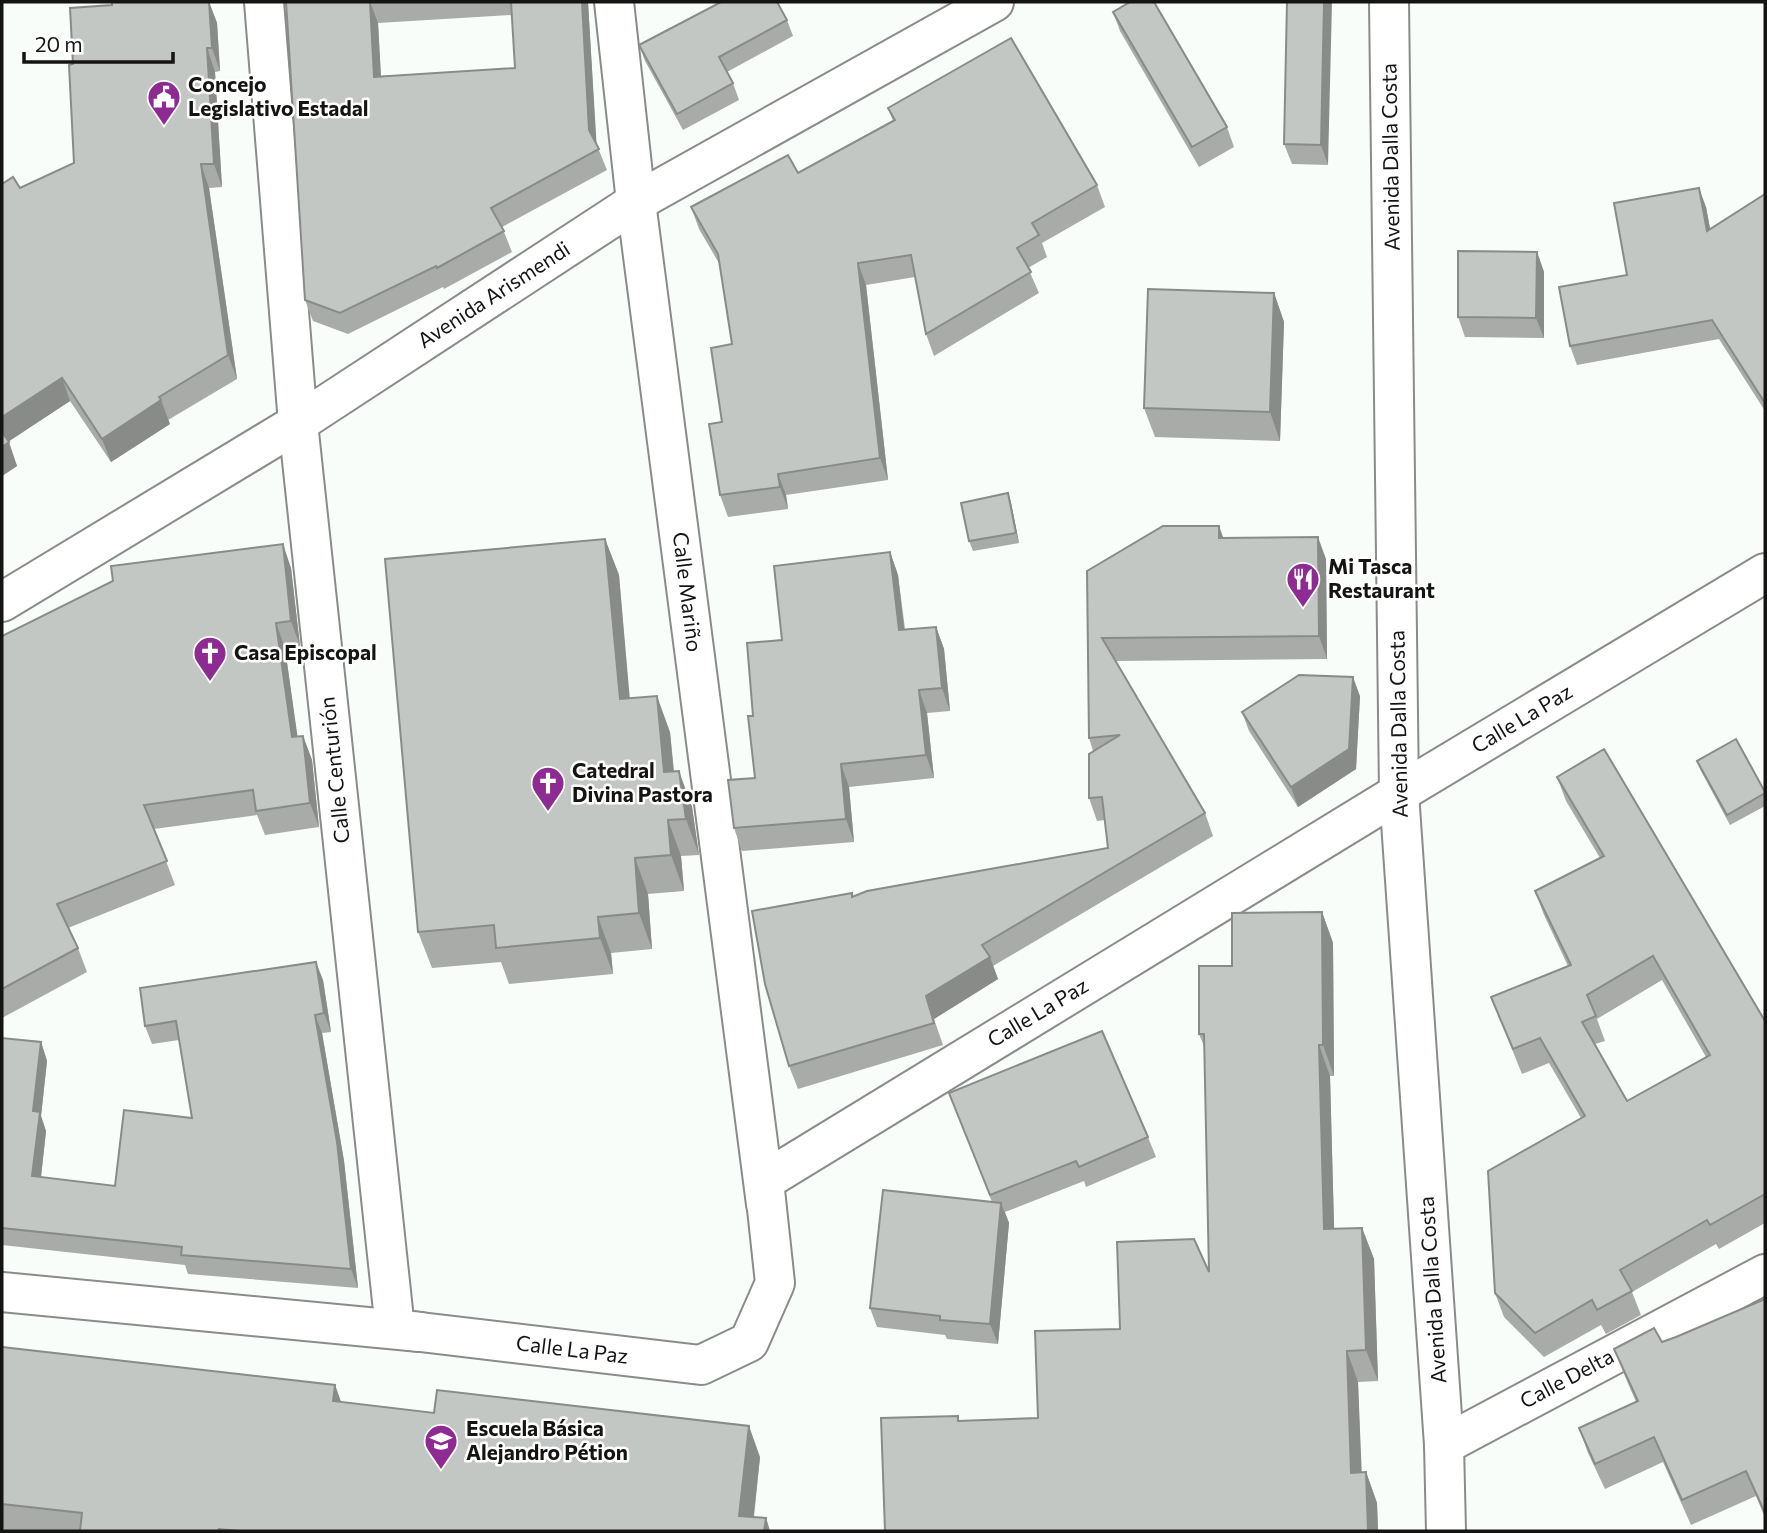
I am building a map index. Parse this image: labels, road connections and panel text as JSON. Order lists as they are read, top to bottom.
{
  "streets": {
    "street": [
      "Avenida Dalla Costa",
      "Avenida Arismendi",
      "Calle Mariño",
      "Calle La Paz",
      "Calle Centurión",
      "Calle Delta"
    ]
  },
  "crossings": [
    ["Avenida Dalla Costa", "Calle La Paz"],
    ["Avenida Dalla Costa", "Calle Delta"],
    ["Avenida Arismendi", "Calle Mariño"],
    ["Avenida Arismendi", "Calle Centurión"],
    ["Calle Mariño", "Calle La Paz"],
    ["Calle La Paz", "Calle Centurión"]
  ],
  "places": {
    "public building": ["Concejo Legislativo Estadal"],
    "restaurant": ["Mi Tasca Restaurant"],
    "church": ["Casa Episcopal", "Catedral Divina Pastora"],
    "school or university": ["Escuela Básica Alejandro Pétion"]
  },
  "scale_bar": "20 m"
}
